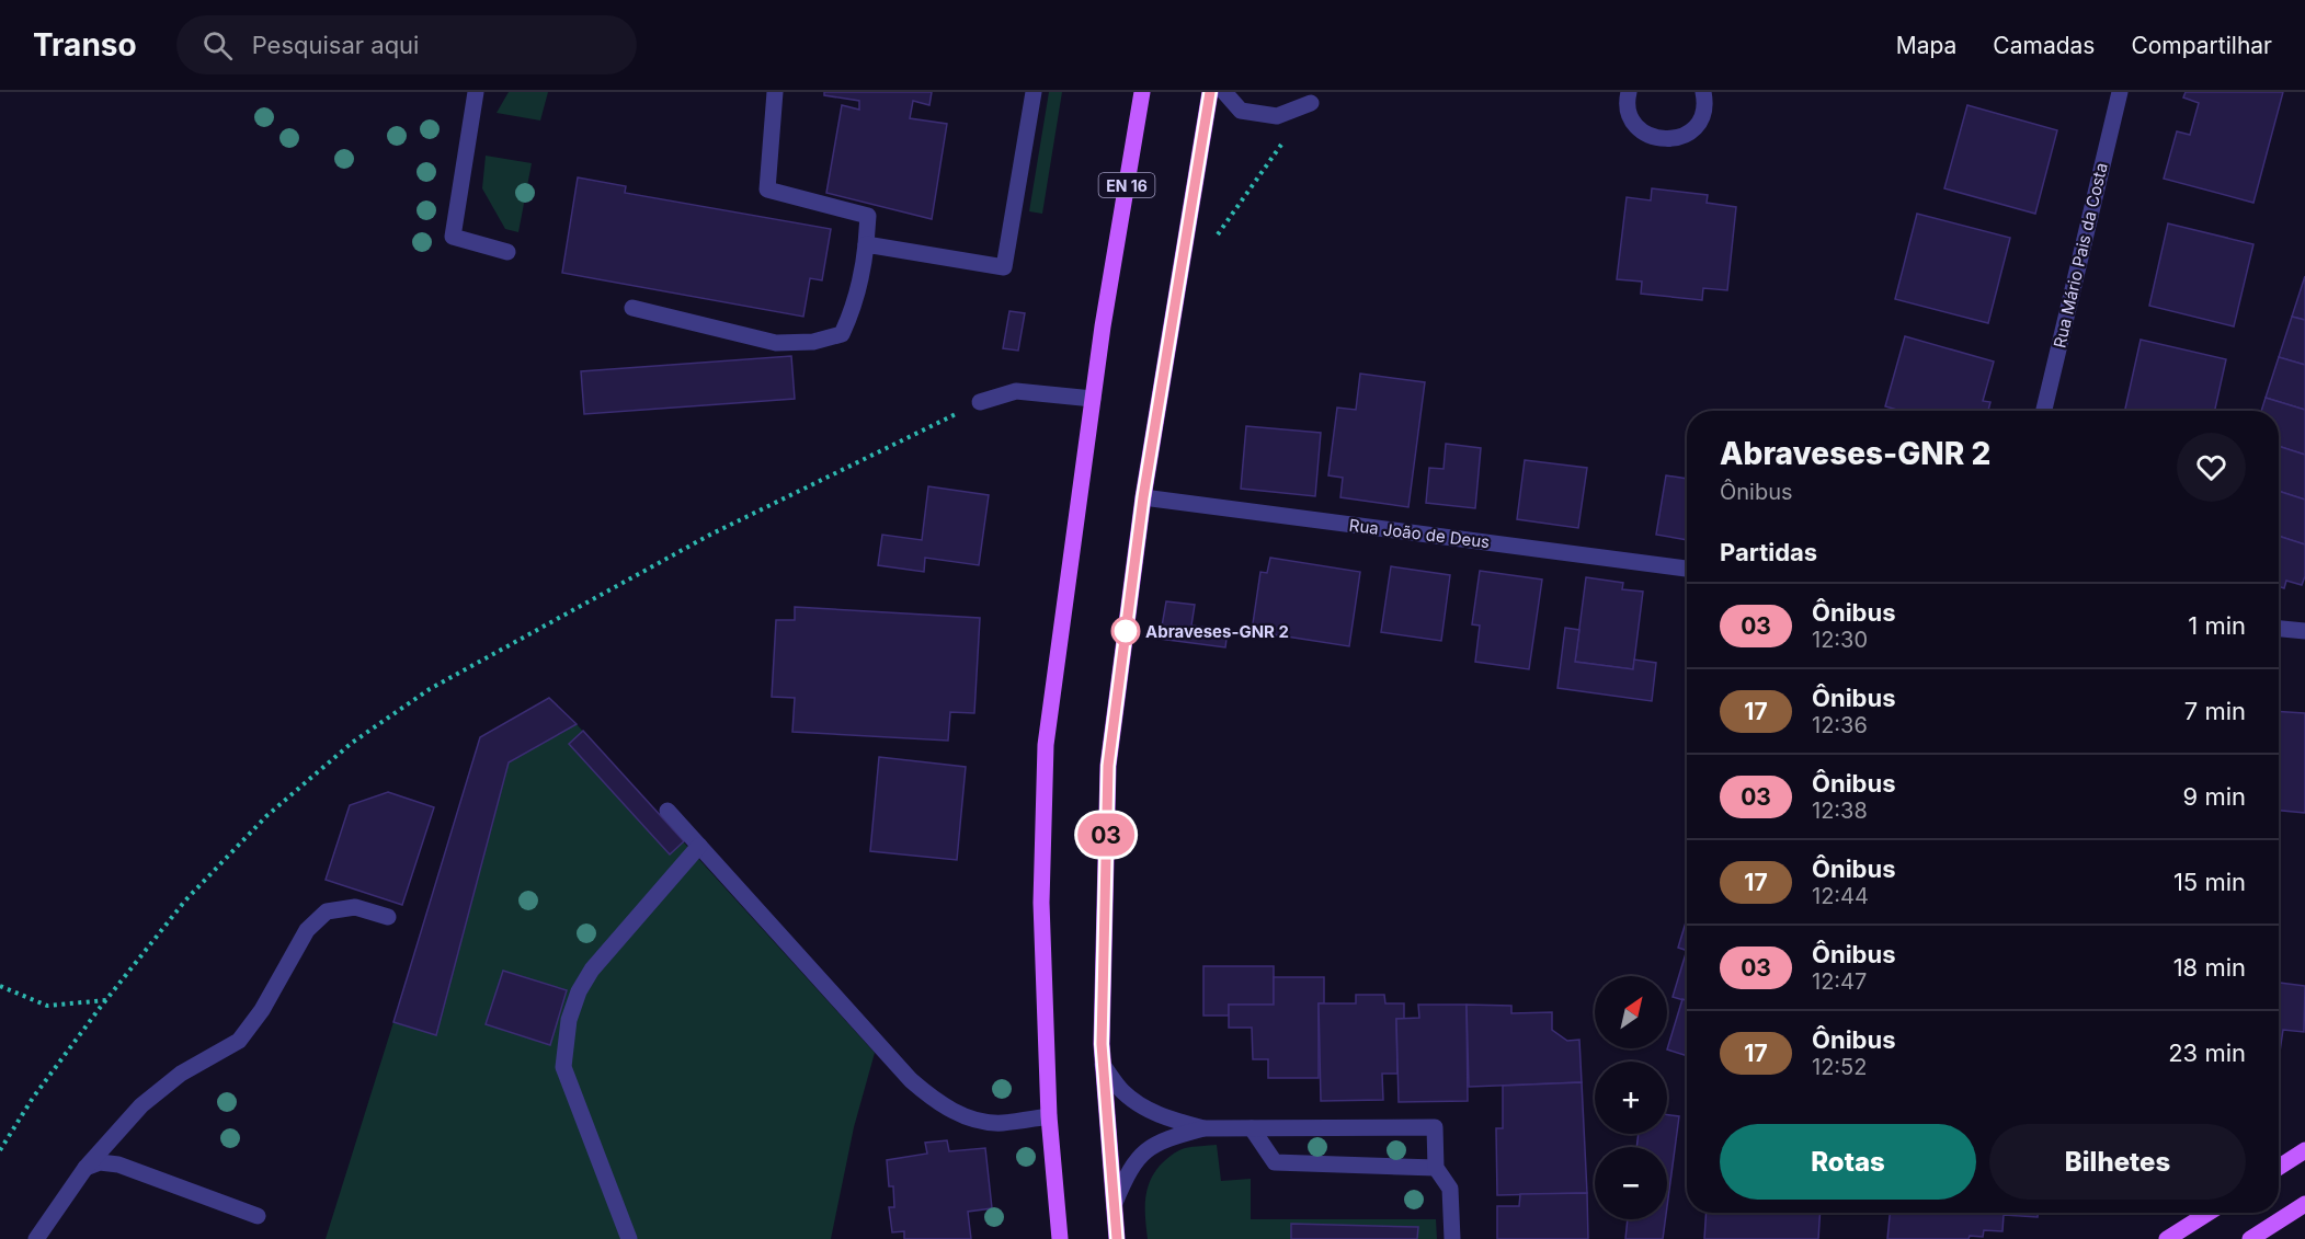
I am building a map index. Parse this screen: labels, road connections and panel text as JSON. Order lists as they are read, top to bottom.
{
  "streets": {
    "main road": ["EN 16"],
    "street": ["Rua Mário Pais da Costa", "Rua João de Deus"]
  },
  "places": ["Abraveses-GNR 2"],
  "lines": ["bus line 03"],
  "north": "top right",
  "page": {
    "header": "Transo",
    "search": "Pesquisar aqui",
    "nav": ["Mapa", "Camadas", "Compartilhar"],
    "on_map": "03",
    "heading": [
      ["Abraveses-GNR 2", "Ônibus"],
      "Partidas"
    ],
    "list": [
      {
        "mark": "03",
        "name": "Ônibus",
        "note": "12:30",
        "value": "1 min"
      },
      {
        "mark": "17",
        "name": "Ônibus",
        "note": "12:36",
        "value": "7 min"
      },
      {
        "mark": "03",
        "name": "Ônibus",
        "note": "12:38",
        "value": "9 min"
      },
      {
        "mark": "17",
        "name": "Ônibus",
        "note": "12:44",
        "value": "15 min"
      },
      {
        "mark": "03",
        "name": "Ônibus",
        "note": "12:47",
        "value": "18 min"
      },
      {
        "mark": "17",
        "name": "Ônibus",
        "note": "12:52",
        "value": "23 min"
      }
    ],
    "map_buttons": ["+", "−"],
    "buttons": ["Rotas", "Bilhetes"]
  }
}
